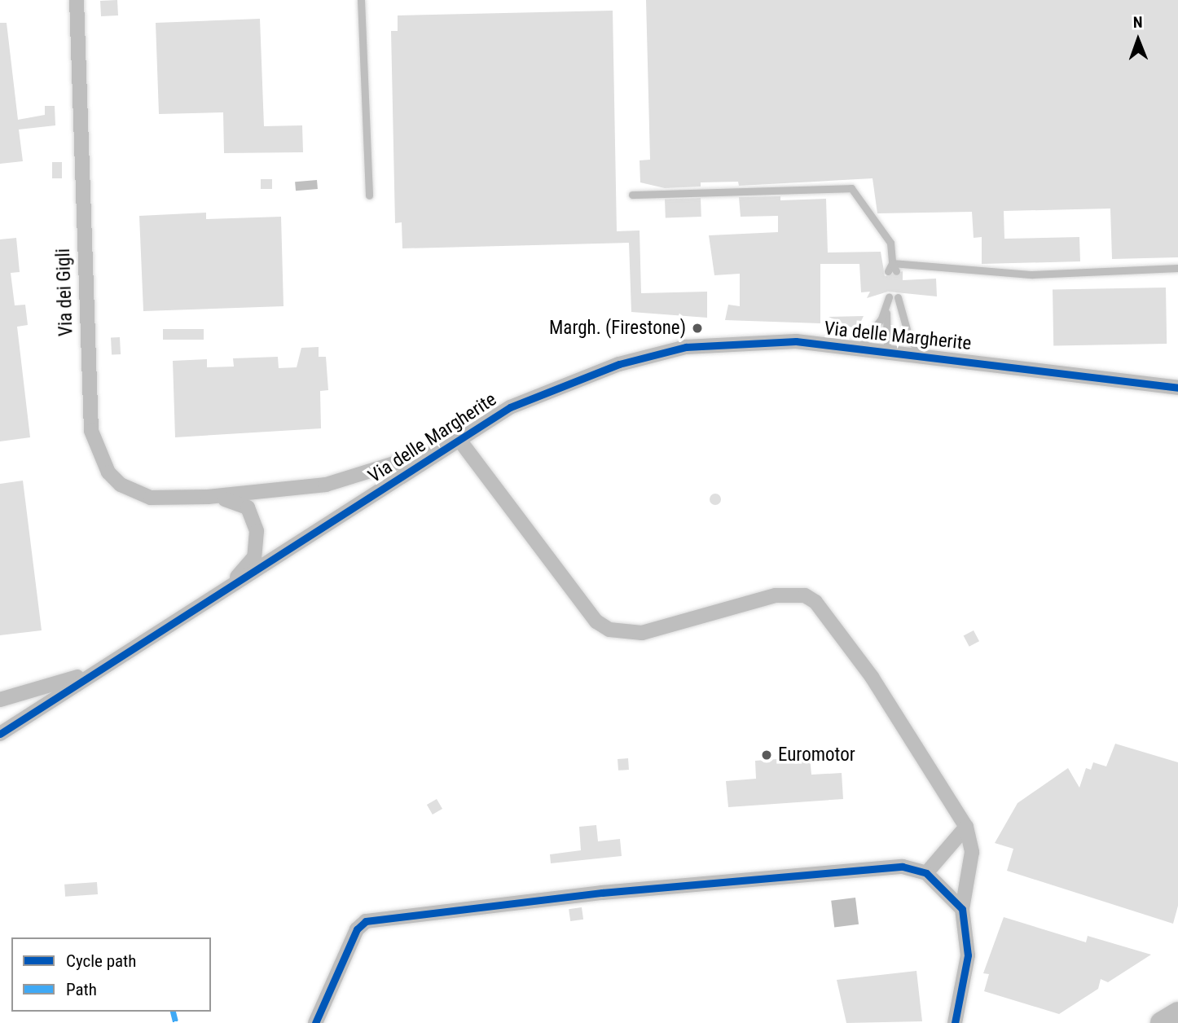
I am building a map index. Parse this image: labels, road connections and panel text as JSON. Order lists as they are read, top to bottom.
{
  "streets": {
    "street": ["Via dei Gigli", "Via delle Margherite"]
  },
  "crossings": [
    ["Via dei Gigli", "Via delle Margherite"]
  ],
  "places": ["Margh. (Firestone)", "Euromotor"],
  "legend": ["Cycle path", "Path"],
  "north": "top"
}
